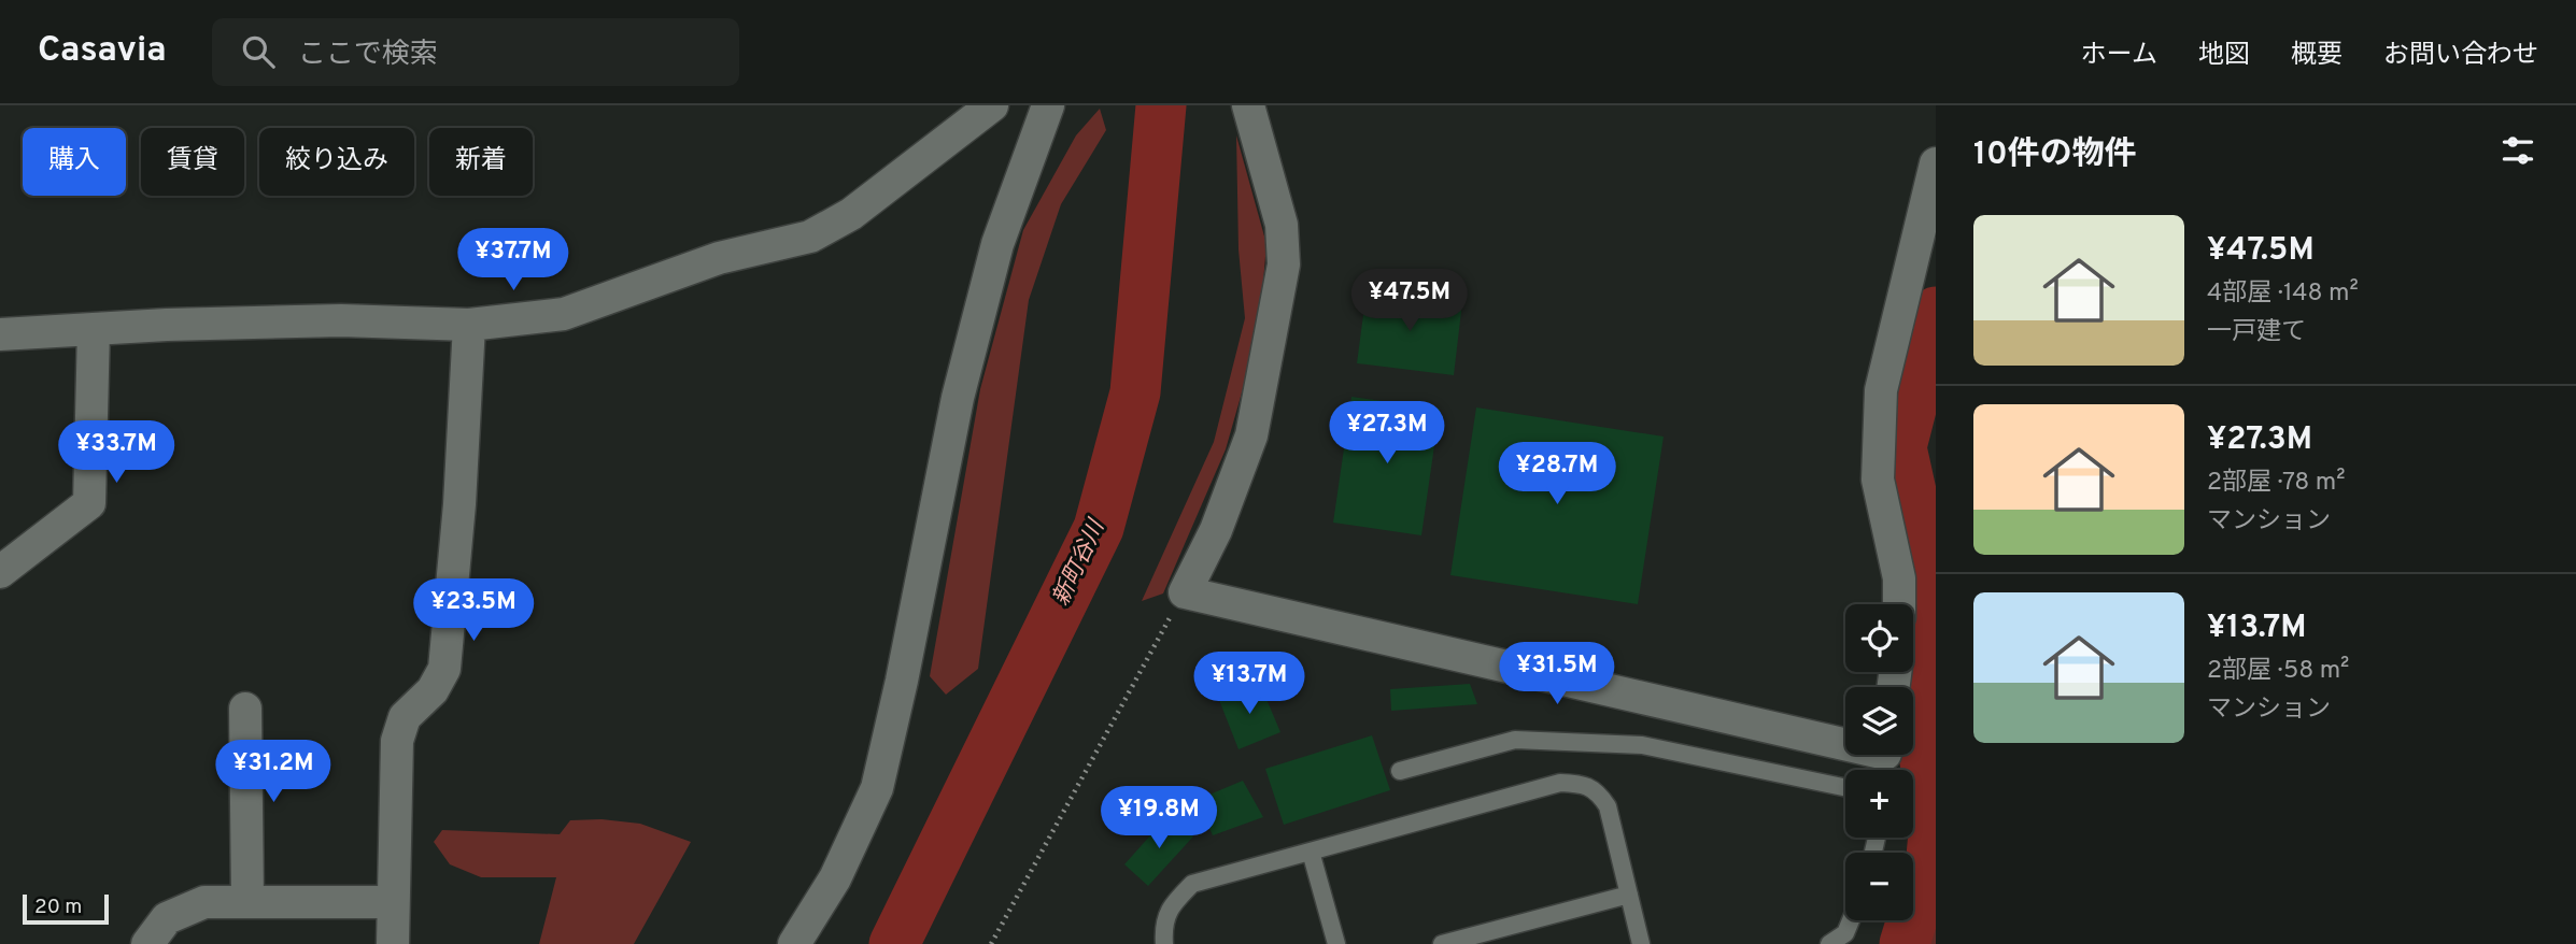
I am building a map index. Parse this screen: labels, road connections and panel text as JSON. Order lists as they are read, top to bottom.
{
  "water": ["新町谷川"],
  "scale_bar": "20 m",
  "page": {
    "header": "Casavia",
    "search": "ここで検索",
    "nav": [
      "ホーム",
      "地図",
      "概要",
      "お問い合わせ"
    ],
    "heading": "10件の物件",
    "chip": [
      "購入",
      "賃貸",
      "絞り込み",
      "新着"
    ],
    "list": [
      {
        "name": "¥47.5M",
        "note": "4部屋 · 148 m² · 一戸建て"
      },
      {
        "name": "¥27.3M",
        "note": "2部屋 · 78 m² · マンション"
      },
      {
        "name": "¥13.7M",
        "note": "2部屋 · 58 m² · マンション"
      }
    ],
    "price": [
      "¥37.7M",
      "¥47.5M",
      "¥27.3M",
      "¥33.7M",
      "¥28.7M",
      "¥23.5M",
      "¥31.5M",
      "¥13.7M",
      "¥31.2M",
      "¥19.8M"
    ],
    "map_buttons": ["+", "−"],
    "scale": "20 m"
  }
}
